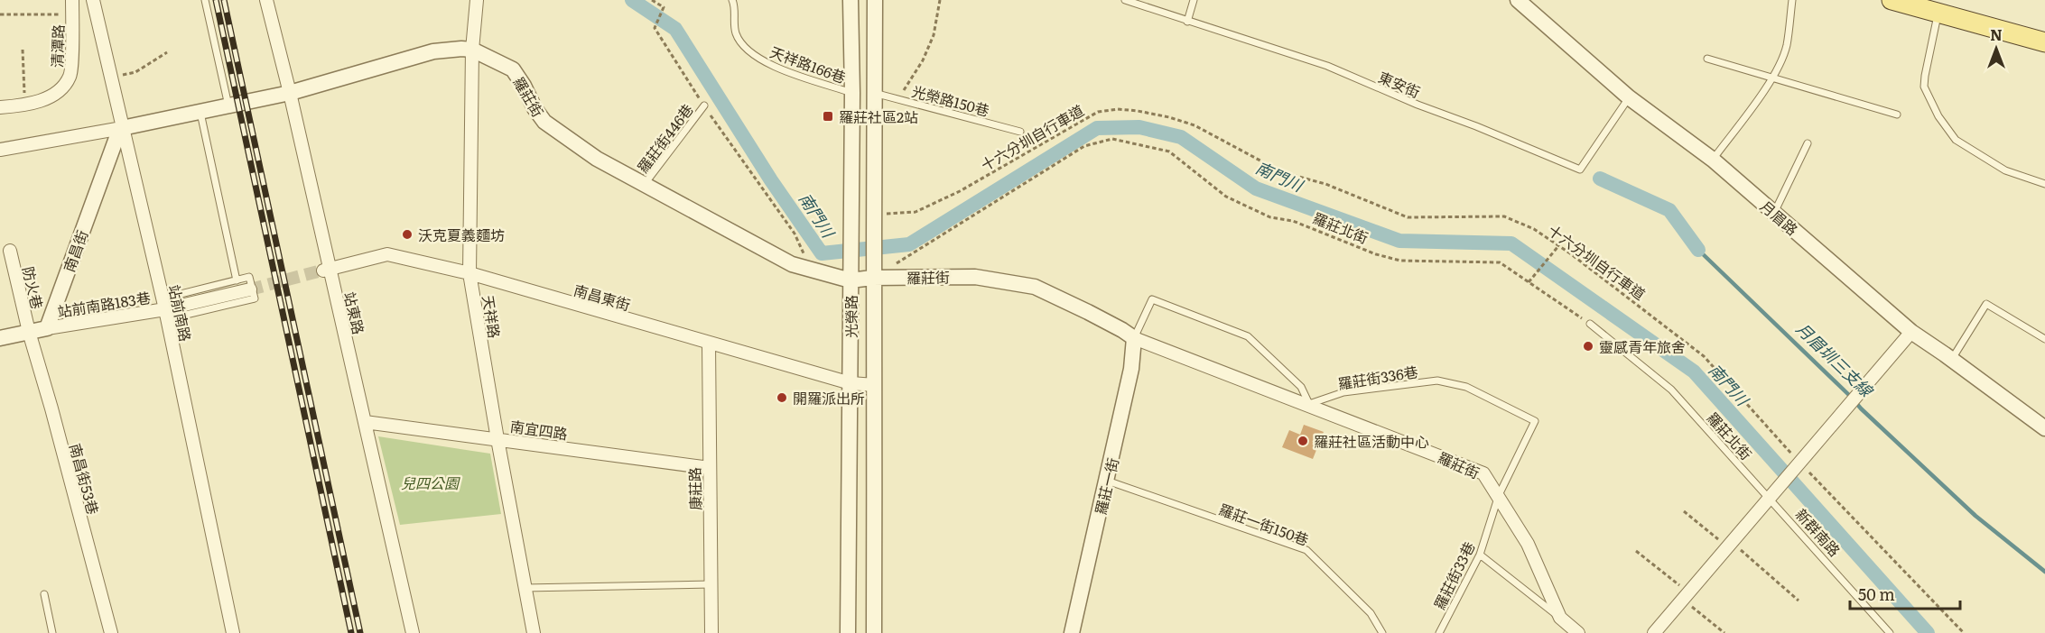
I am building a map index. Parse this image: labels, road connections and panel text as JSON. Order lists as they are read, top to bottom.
{
  "streets": {
    "street": [
      "清潭路",
      "羅莊街",
      "月眉路",
      "南昌街",
      "防火巷",
      "南昌東街",
      "站前南路183巷",
      "站前南路",
      "站東路",
      "天祥路",
      "光榮路",
      "南宜四路",
      "南昌街53巷",
      "羅莊一街",
      "康莊路"
    ],
    "lane": [
      "天祥路166巷",
      "東安街",
      "光榮路150巷",
      "羅莊街446巷",
      "羅莊北街",
      "羅莊街336巷",
      "羅莊一街150巷",
      "新群南路",
      "羅莊街33巷"
    ],
    "path": ["十六分圳自行車道"]
  },
  "crossings": [
    ["天祥路166巷", "光榮路"],
    ["東安街", "月眉路"],
    ["羅莊街", "羅莊街446巷"],
    ["羅莊街", "羅莊北街"],
    ["羅莊街", "站東路"],
    ["羅莊街", "天祥路"],
    ["羅莊街", "光榮路"],
    ["羅莊街", "羅莊街336巷"],
    ["羅莊街", "羅莊一街"],
    ["羅莊街", "羅莊街33巷"],
    ["光榮路150巷", "光榮路"],
    ["十六分圳自行車道", "光榮路"],
    ["羅莊北街", "光榮路"],
    ["羅莊北街", "新群南路"],
    ["南昌街", "站前南路183巷"],
    ["南昌街", "站前南路"],
    ["防火巷", "南昌街53巷"],
    ["南昌東街", "站東路"],
    ["南昌東街", "天祥路"],
    ["南昌東街", "光榮路"],
    ["南昌東街", "康莊路"],
    ["站前南路183巷", "站前南路"],
    ["站東路", "南宜四路"],
    ["天祥路", "南宜四路"],
    ["羅莊街336巷", "羅莊街33巷"],
    ["南宜四路", "康莊路"],
    ["羅莊一街", "羅莊一街150巷"]
  ],
  "water": ["南門川", "月眉圳三支線"],
  "parks": ["兒四公園"],
  "places": {
    "transit": ["羅莊社區2站"],
    "other": [
      "沃克夏義麵坊",
      "靈感青年旅舍",
      "開羅派出所",
      "羅莊社區活動中心"
    ]
  },
  "scale_bar": "50 m",
  "north": "top"
}
